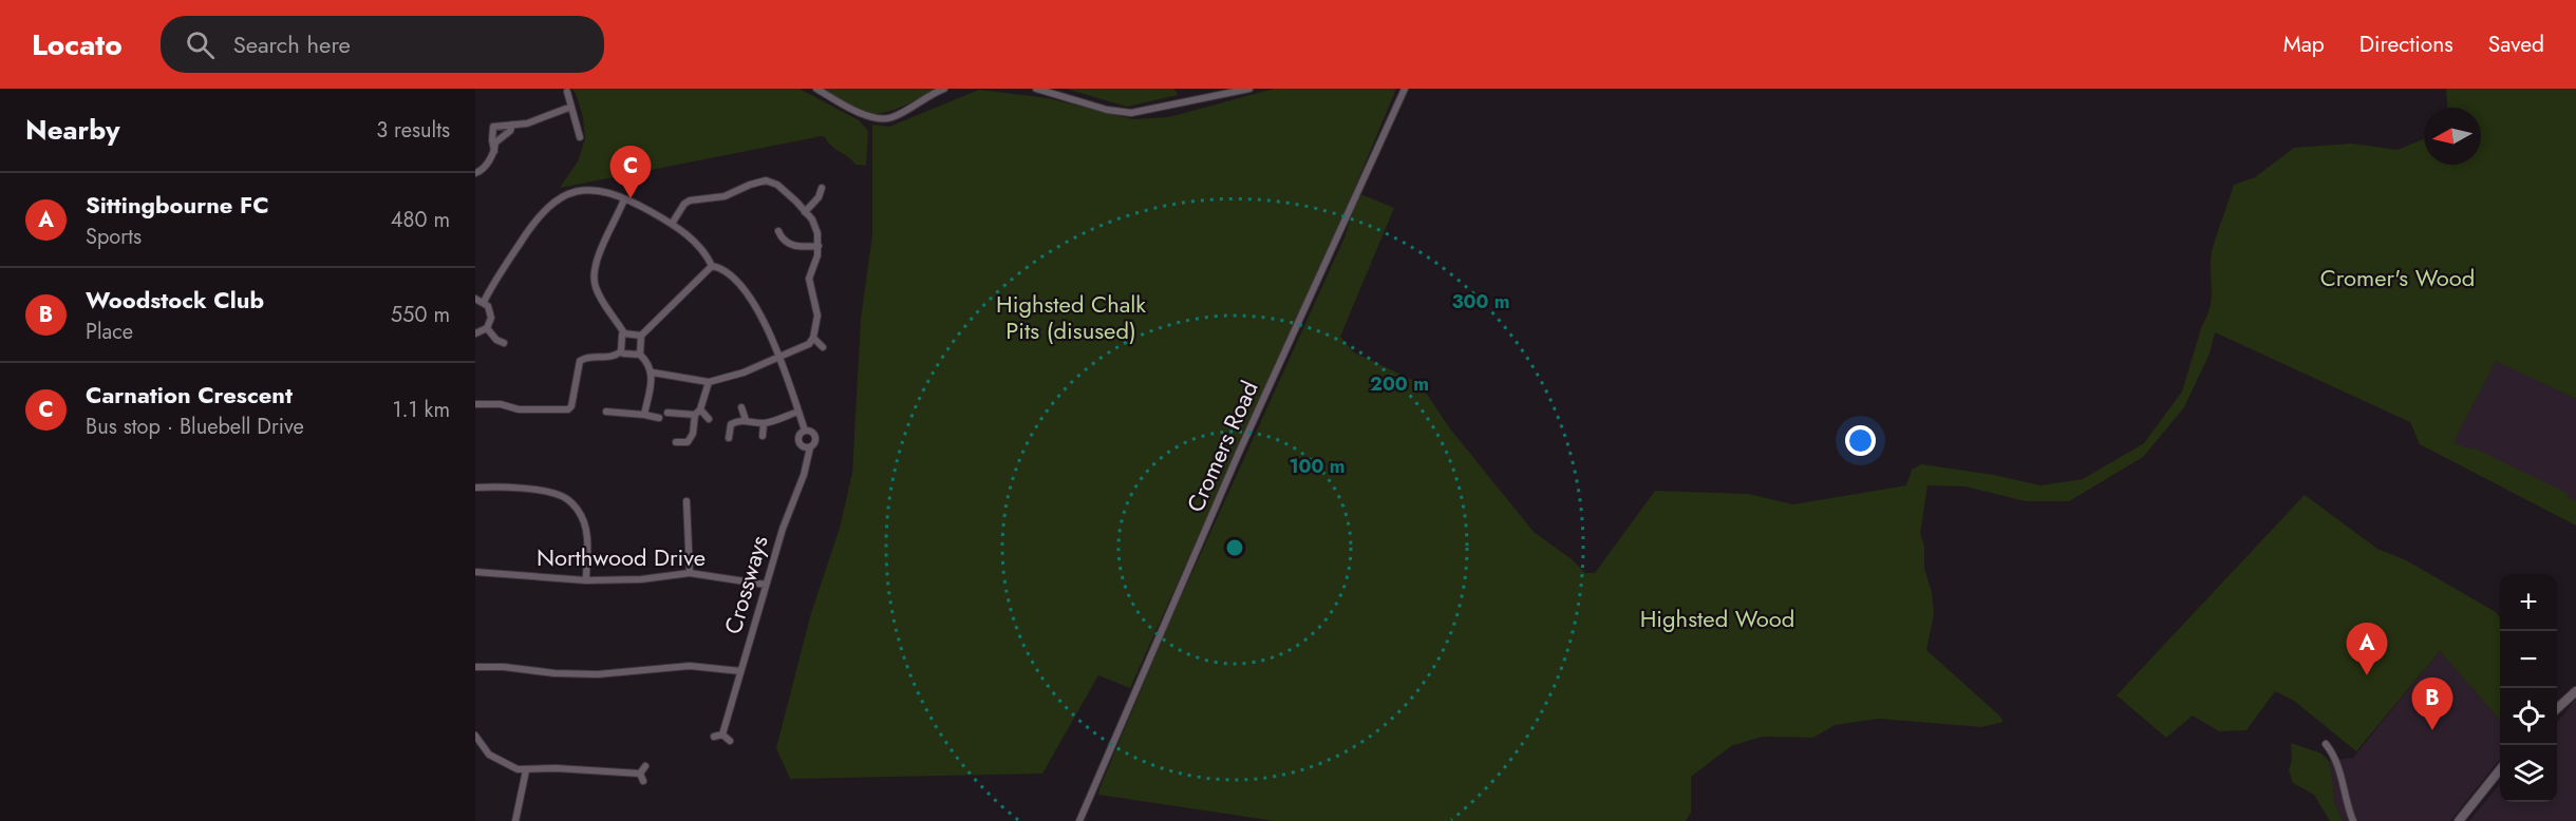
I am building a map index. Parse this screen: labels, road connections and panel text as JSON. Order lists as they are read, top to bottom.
{
  "streets": {
    "street": ["Cromers Road", "Northwood Drive", "Crossways"]
  },
  "crossings": [
    ["Northwood Drive", "Crossways"]
  ],
  "parks": ["Cromer's Wood", "Highsted Chalk Pits (disused)", "Highsted Wood"],
  "north": "left",
  "page": {
    "header": "Locato",
    "search": "Search here",
    "nav": ["Map", "Directions", "Saved"],
    "heading": ["Nearby", "3 results"],
    "pins": ["C", "A", "B"],
    "list": [
      {
        "mark": "A",
        "name": "Sittingbourne FC",
        "note": "Sports",
        "value": "480 m"
      },
      {
        "mark": "B",
        "name": "Woodstock Club",
        "note": "Place",
        "value": "550 m"
      },
      {
        "mark": "C",
        "name": "Carnation Crescent",
        "note": "Bus stop · Bluebell Drive",
        "value": "1.1 km"
      }
    ],
    "map_buttons": ["+", "−"]
  },
  "rings": ["300 m", "200 m", "100 m"]
}
